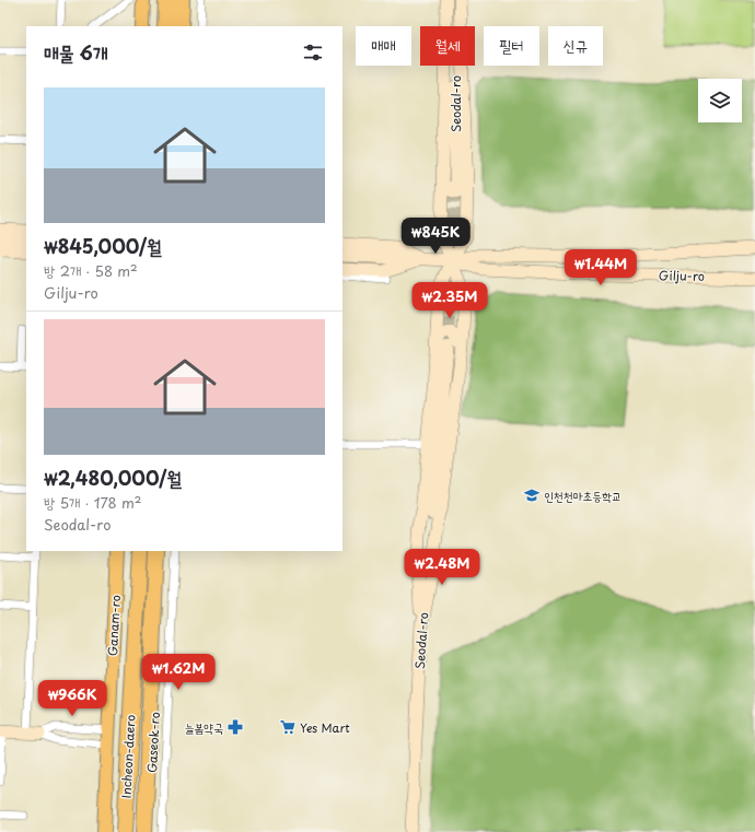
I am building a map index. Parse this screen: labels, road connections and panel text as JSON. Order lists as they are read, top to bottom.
{
  "streets": {
    "highway": ["Incheon-daero"],
    "main road": ["Ganam-ro"],
    "street": ["Seodal-ro", "Gilju-ro", "Gaseok-ro"]
  },
  "places": {
    "school or university": ["인천천마초등학교"],
    "pharmacy": ["늘봄약국"],
    "supermarket": ["Yes Mart"]
  },
  "page": {
    "chip": [
      "매매",
      "월세",
      "필터",
      "신규"
    ],
    "heading": "매물 6개",
    "list": [
      {
        "name": "₩845,000/월",
        "note": "방 2개 · 58 m² · Gilju-ro"
      },
      {
        "name": "₩2,480,000/월",
        "note": "방 5개 · 178 m² · Seodal-ro"
      }
    ],
    "price": [
      "₩845K",
      "₩1.44M",
      "₩2.35M",
      "₩2.48M",
      "₩1.62M",
      "₩966K"
    ]
  }
}
